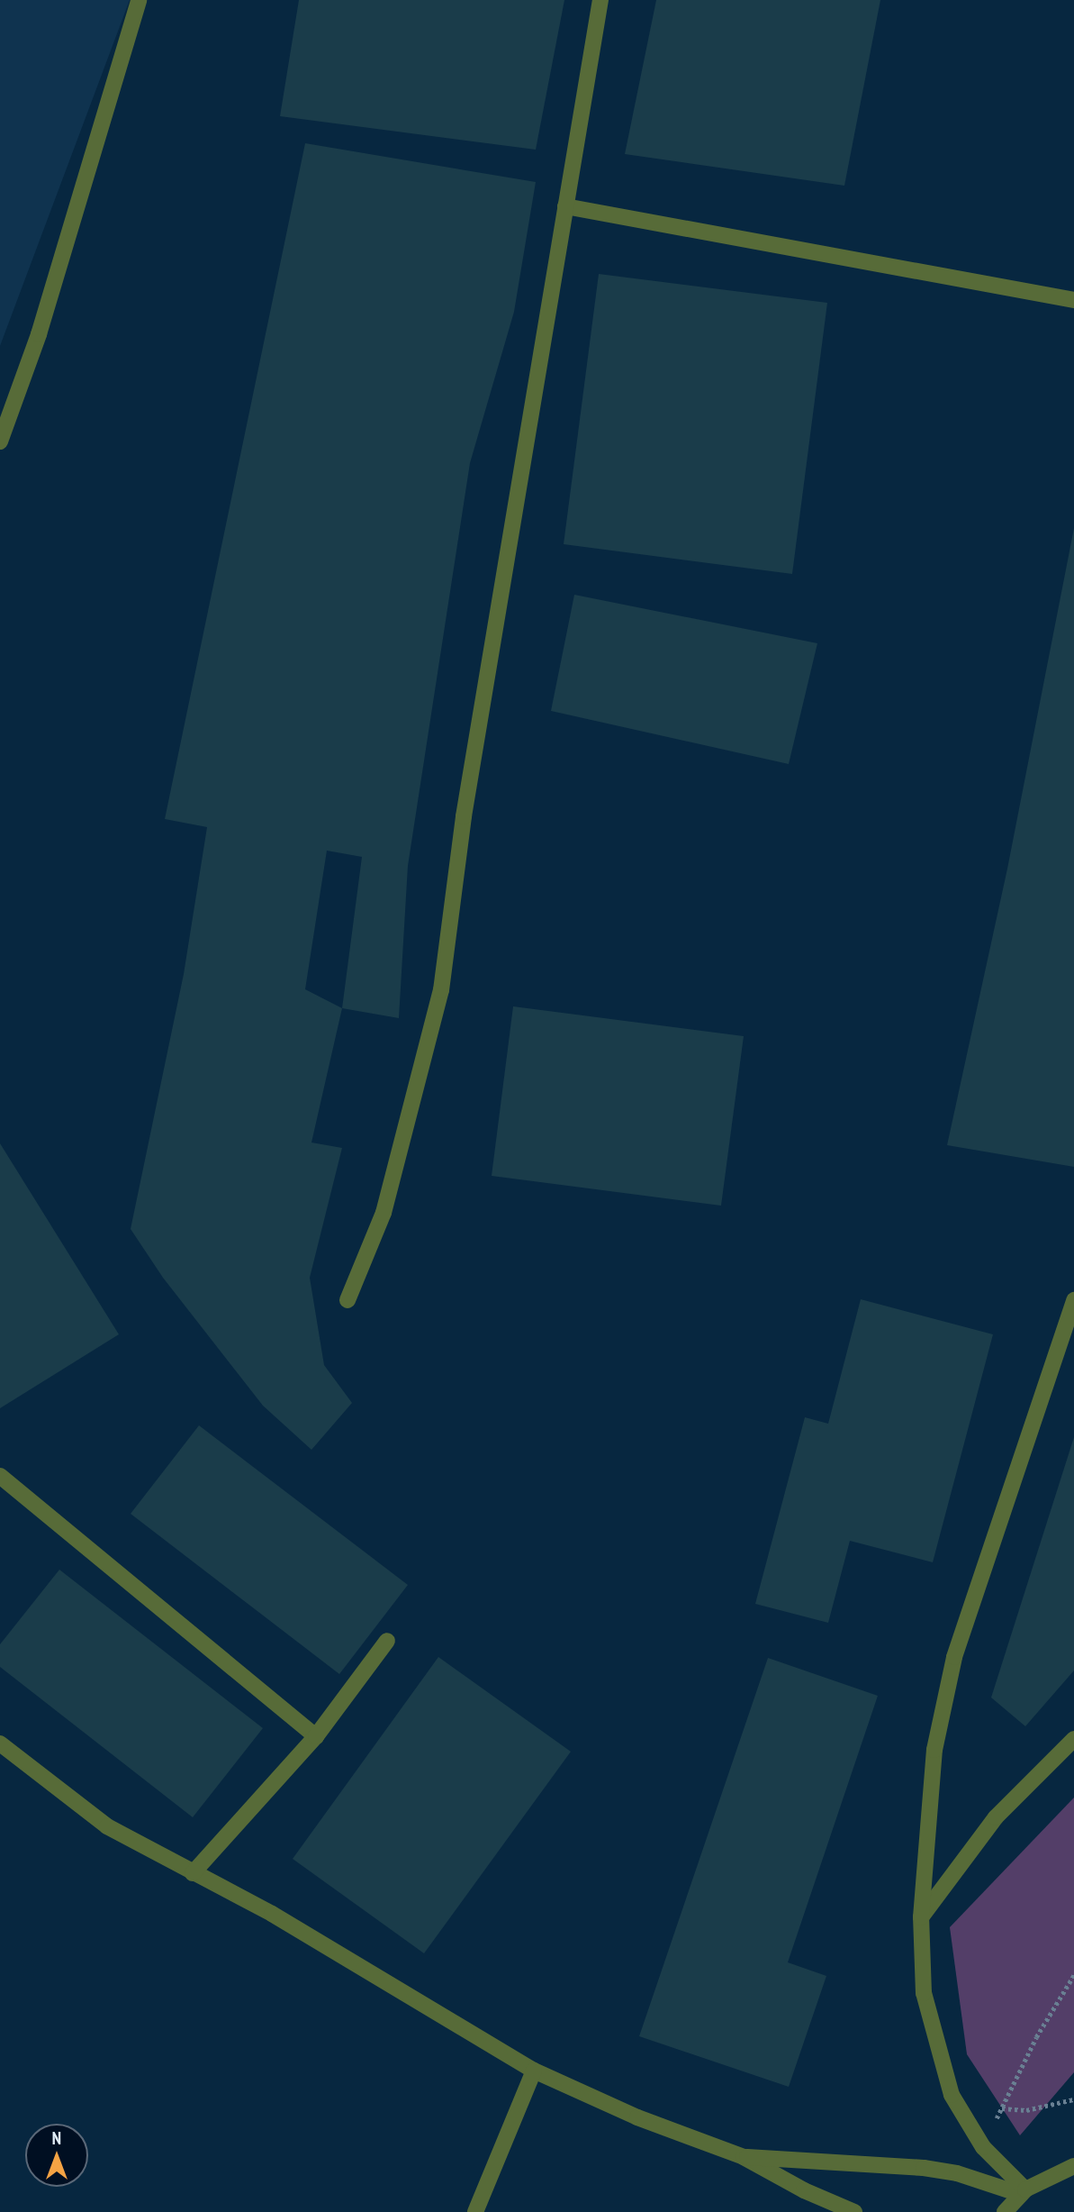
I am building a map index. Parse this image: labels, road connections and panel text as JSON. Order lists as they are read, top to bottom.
{
  "north": "top"
}
